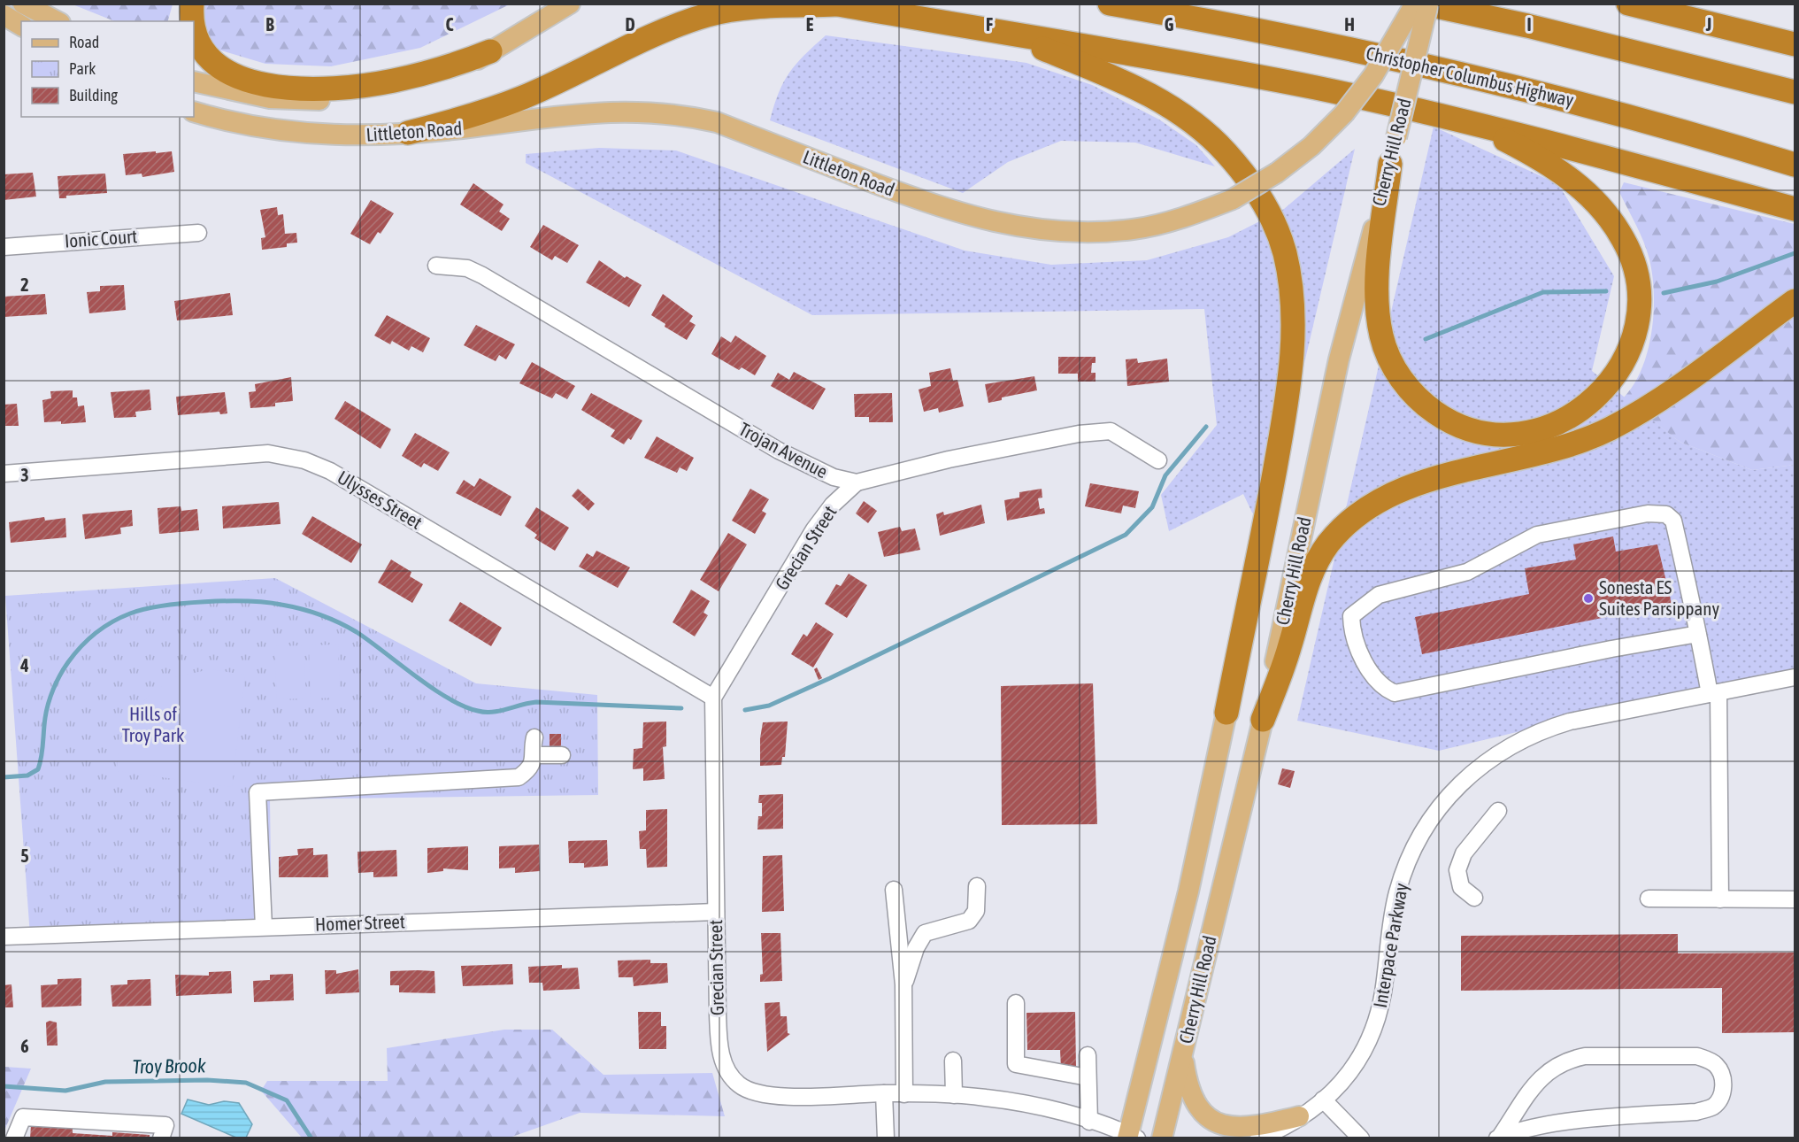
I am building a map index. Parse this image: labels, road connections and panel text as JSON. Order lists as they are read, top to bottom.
{
  "streets": {
    "highway": ["Christopher Columbus Highway"],
    "main road": ["Littleton Road", "Cherry Hill Road"],
    "street": [
      "Ionic Court",
      "Trojan Avenue",
      "Ulysses Street",
      "Grecian Street",
      "Homer Street",
      "Interpace Parkway"
    ]
  },
  "crossings": [
    ["Cherry Hill Road", "Grecian Street"],
    ["Trojan Avenue", "Grecian Street"],
    ["Ulysses Street", "Grecian Street"],
    ["Grecian Street", "Homer Street"]
  ],
  "water": ["Troy Brook"],
  "parks": ["Hills of Troy Park"],
  "places": ["Sonesta ES Suites Parsippany"],
  "legend": ["Road", "Park", "Building"],
  "grid": {
    "columns": [
      "B",
      "C",
      "D",
      "E",
      "F",
      "G",
      "H",
      "I",
      "J"
    ],
    "rows": [
      "2",
      "3",
      "4",
      "5",
      "6"
    ]
  }
}
